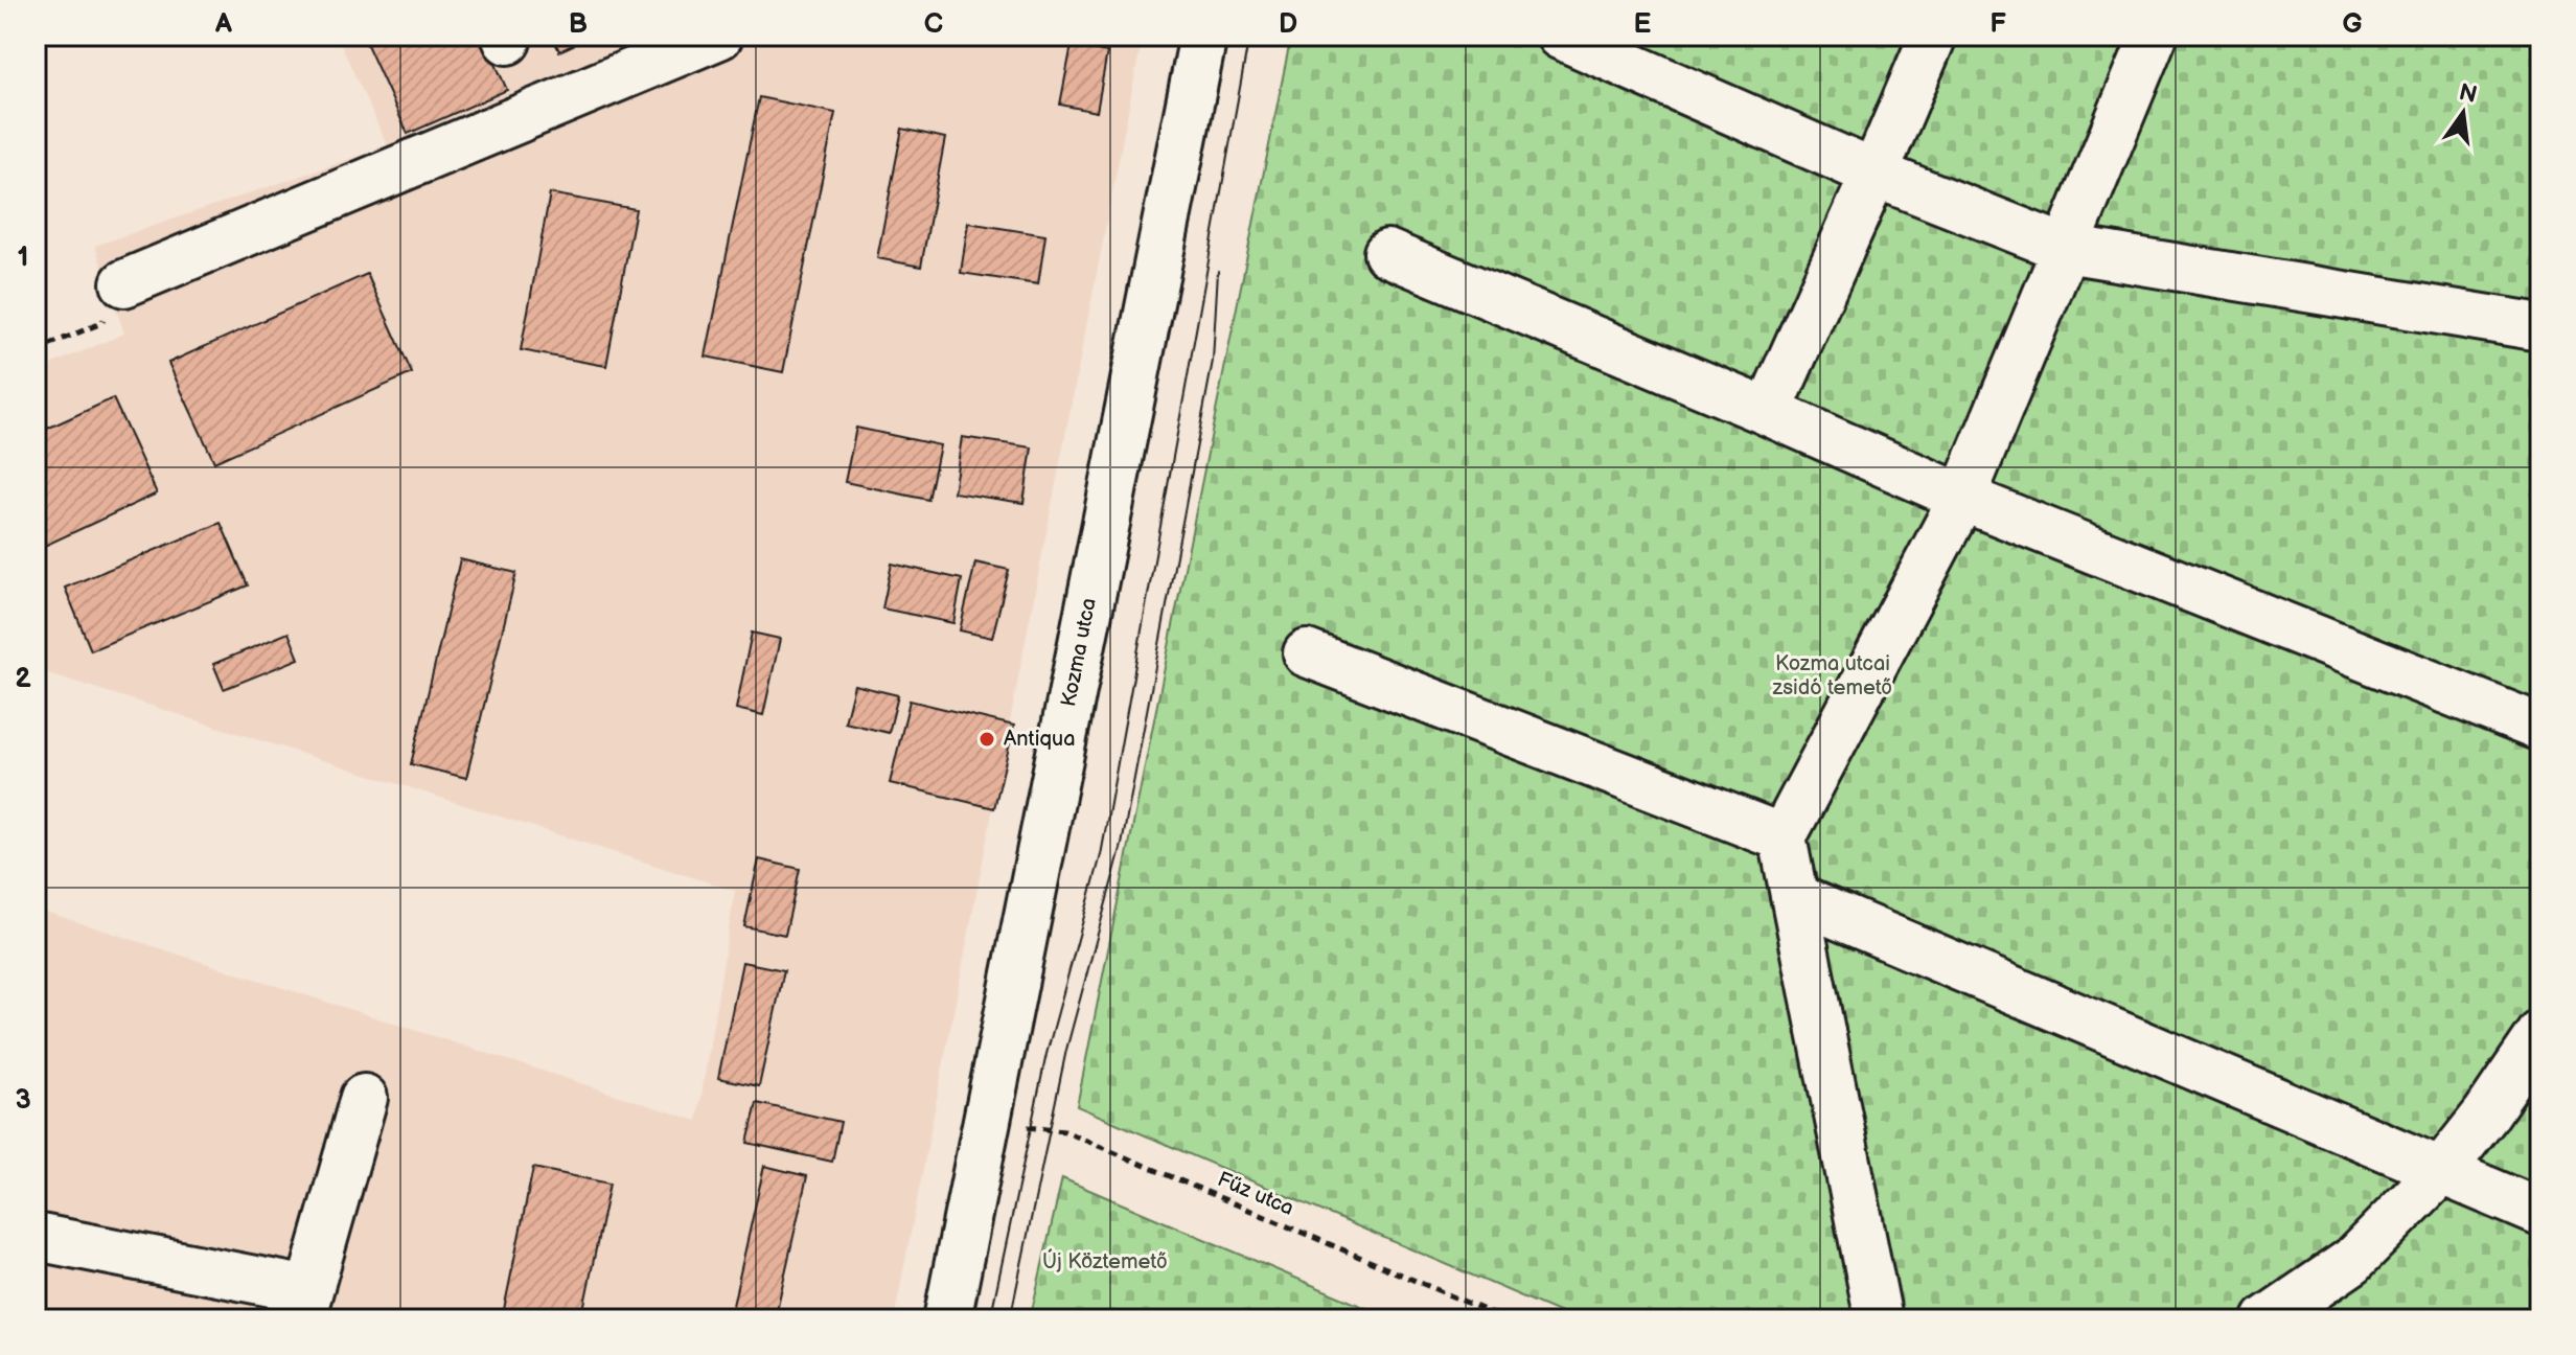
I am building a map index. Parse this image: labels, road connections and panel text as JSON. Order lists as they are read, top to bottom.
{
  "streets": {
    "street": ["Kozma utca"],
    "path": ["Fűz utca"]
  },
  "crossings": [
    ["Kozma utca", "Fűz utca"]
  ],
  "parks": ["Kozma utcai zsidó temető", "Új Köztemető"],
  "places": ["Antiqua"],
  "north": "top",
  "grid": {
    "columns": [
      "A",
      "B",
      "C",
      "D",
      "E",
      "F",
      "G"
    ],
    "rows": ["1", "2", "3"]
  }
}
